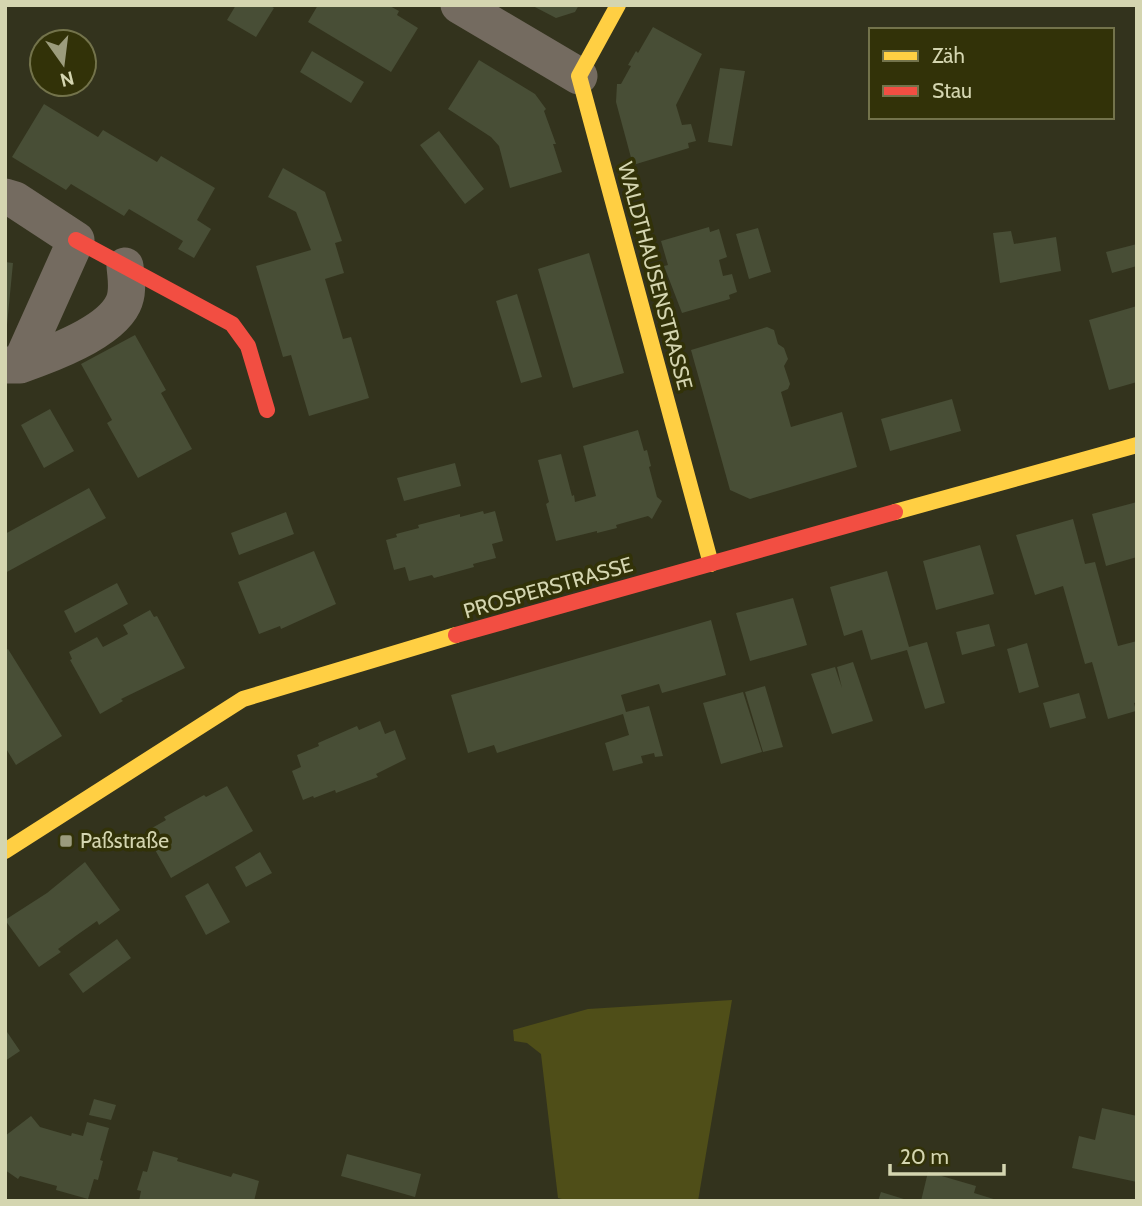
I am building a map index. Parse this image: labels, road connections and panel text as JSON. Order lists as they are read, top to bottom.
{
  "streets": {
    "main road": ["WALDTHAUSENSTRASSE", "PROSPERSTRASSE"]
  },
  "crossings": [
    ["WALDTHAUSENSTRASSE", "PROSPERSTRASSE"]
  ],
  "places": {
    "transit": ["Paßstraße"]
  },
  "legend": ["Zäh", "Stau"],
  "scale_bar": "20 m",
  "north": "bottom"
}
